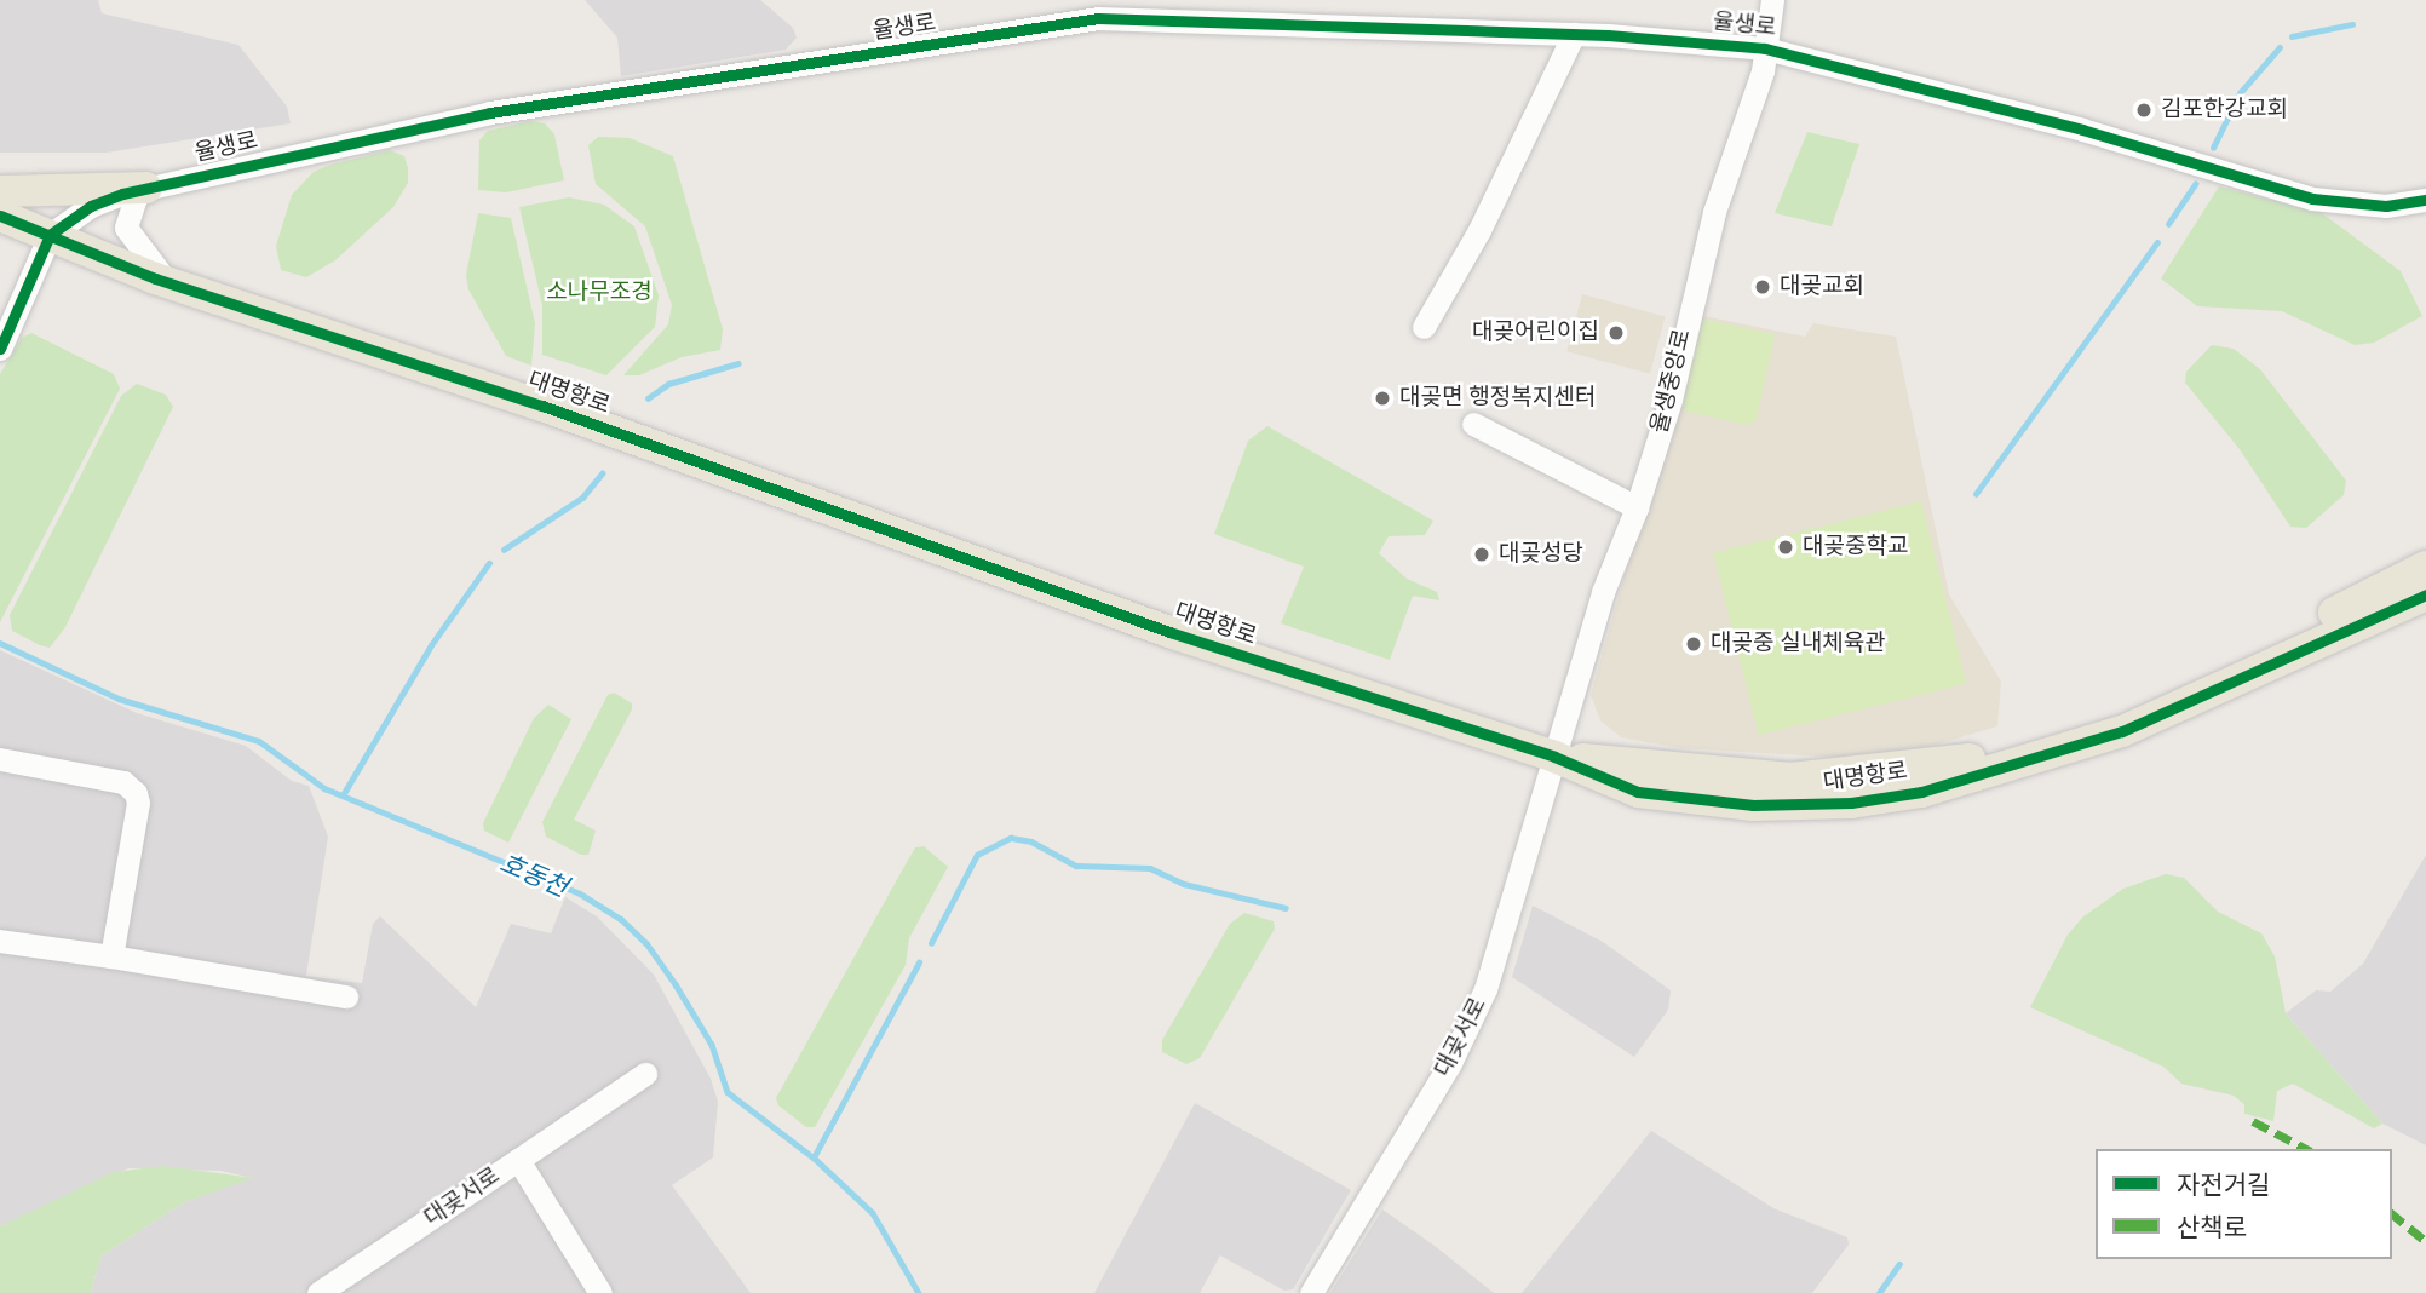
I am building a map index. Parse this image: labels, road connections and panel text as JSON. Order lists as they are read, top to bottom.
{
  "streets": {
    "main road": ["대명항로"],
    "street": ["율생로", "율생중앙로", "대곶서로"]
  },
  "crossings": [
    ["율생로", "율생중앙로"],
    ["율생로", "대명항로"],
    ["율생중앙로", "대명항로"],
    ["율생중앙로", "대곶서로"],
    ["대명항로", "대곶서로"]
  ],
  "water": ["호동천"],
  "parks": ["소나무조경"],
  "places": [
    "김포한강교회",
    "대곶교회",
    "대곶어린이집",
    "대곶면 행정복지센터",
    "대곶중학교",
    "대곶성당",
    "대곶중 실내체육관"
  ],
  "legend": ["자전거길", "산책로"]
}
